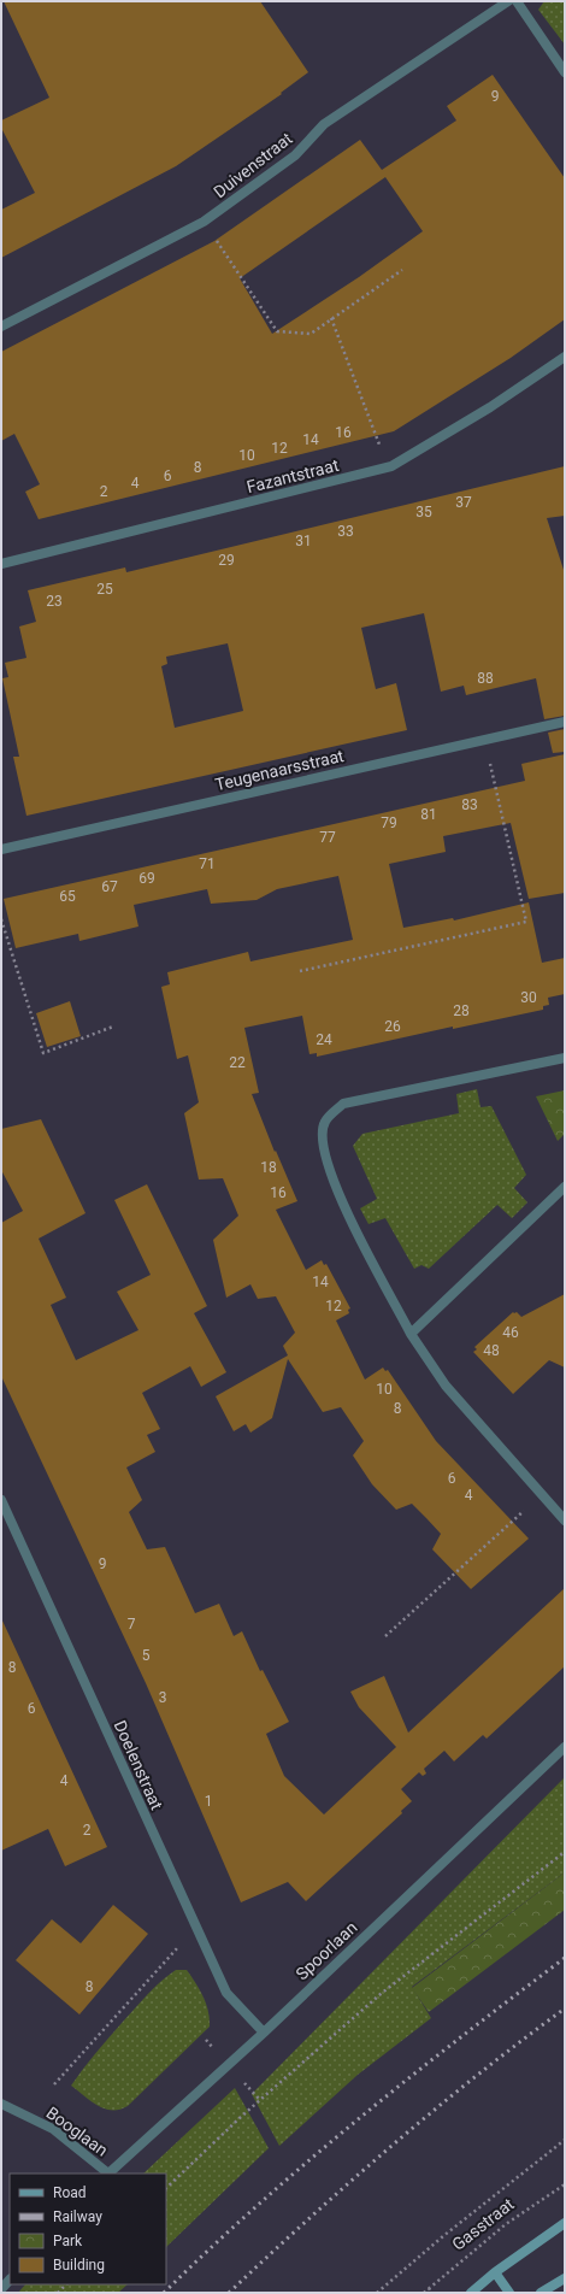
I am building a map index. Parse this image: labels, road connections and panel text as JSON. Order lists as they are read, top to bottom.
{
  "streets": {
    "street": [
      "Duivenstraat",
      "Fazantstraat",
      "Teugenaarsstraat",
      "Doelenstraat",
      "Spoorlaan",
      "Booglaan"
    ],
    "path": ["Gasstraat"]
  },
  "crossings": [
    ["Doelenstraat", "Spoorlaan"]
  ],
  "house_numbers": [
    "9",
    "16",
    "14",
    "12",
    "10",
    "8",
    "6",
    "4",
    "2",
    "37",
    "35",
    "33",
    "31",
    "29",
    "25",
    "23",
    "88",
    "83",
    "81",
    "79",
    "77",
    "71",
    "69",
    "67",
    "65",
    "30",
    "28",
    "26",
    "24",
    "22",
    "18",
    "16",
    "14",
    "12",
    "46",
    "48",
    "10",
    "8",
    "6",
    "4",
    "9",
    "7",
    "5",
    "8",
    "3",
    "6",
    "4",
    "1",
    "2",
    "8"
  ],
  "legend": [
    "Road",
    "Railway",
    "Park",
    "Building"
  ]
}
